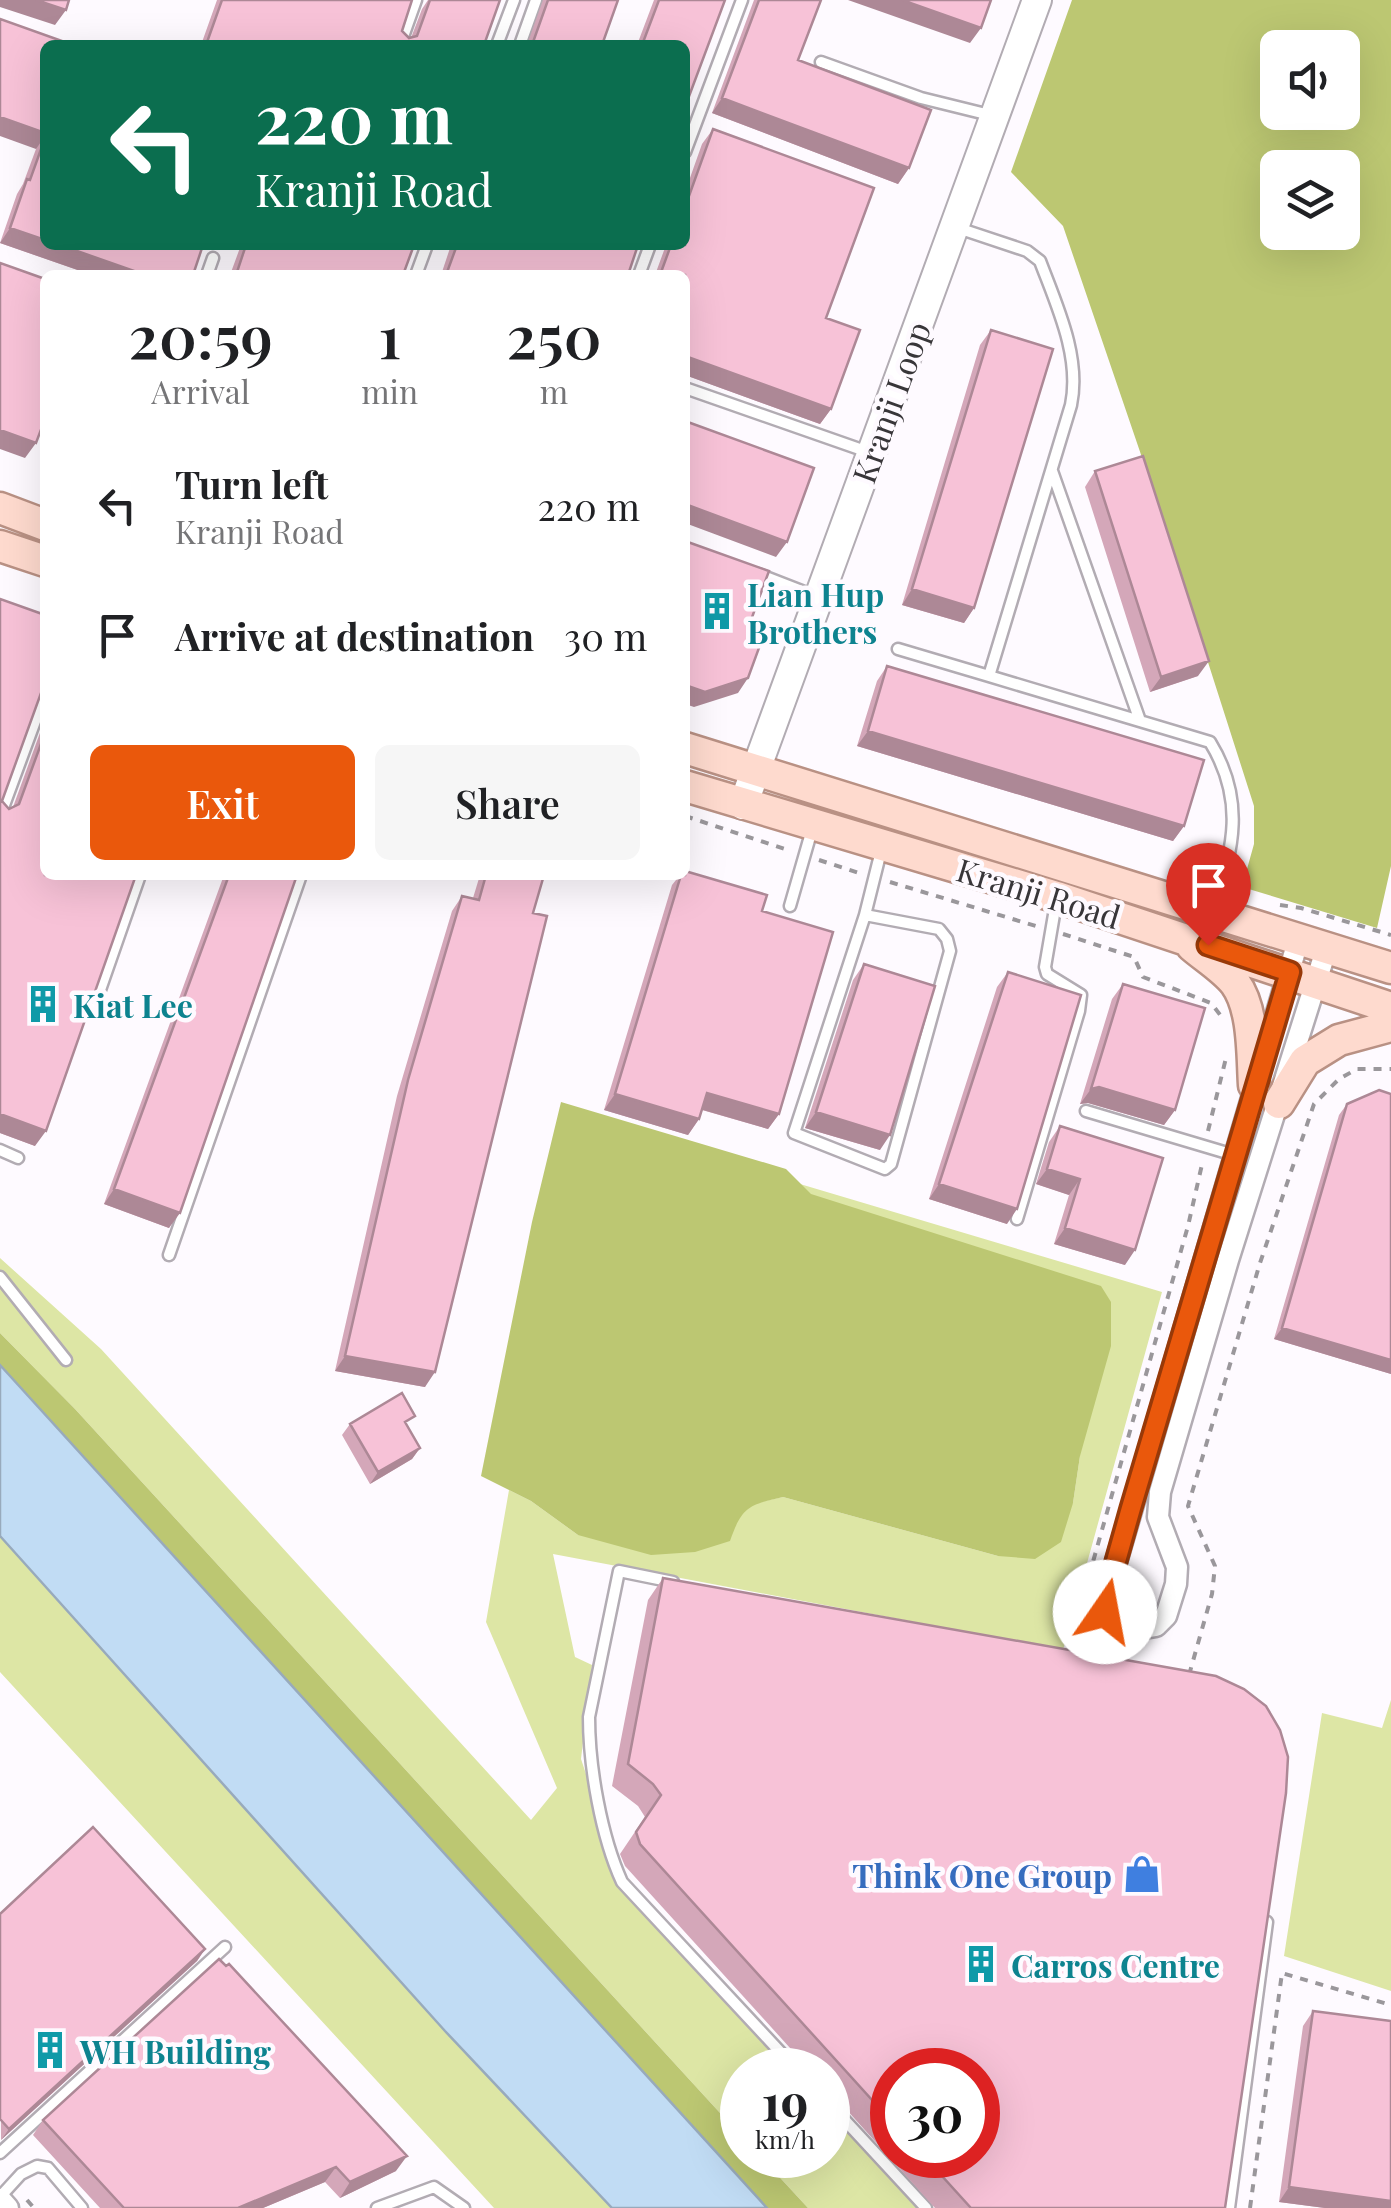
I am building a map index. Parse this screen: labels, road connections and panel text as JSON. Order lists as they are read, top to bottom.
{
  "streets": {
    "main road": ["Kranji Road"],
    "street": ["Kranji Loop"]
  },
  "crossings": [
    ["Kranji Loop", "Kranji Road"]
  ],
  "places": {
    "building": [
      "Lian Hup Brothers",
      "Kiat Lee",
      "Carros Centre",
      "WH Building"
    ],
    "shop": ["Think One Group"]
  },
  "page": {
    "turn": ["220 m", "Kranji Road"],
    "eta": [
      "20:59",
      "Arrival",
      "1",
      "min",
      "250",
      "m"
    ],
    "list": [
      {
        "name": "Turn left",
        "note": "Kranji Road",
        "value": "220 m"
      },
      {
        "name": "Arrive at destination",
        "value": "30 m"
      }
    ],
    "buttons": ["Exit", "Share"],
    "speed": "19 km/h",
    "limit": "30"
  }
}
